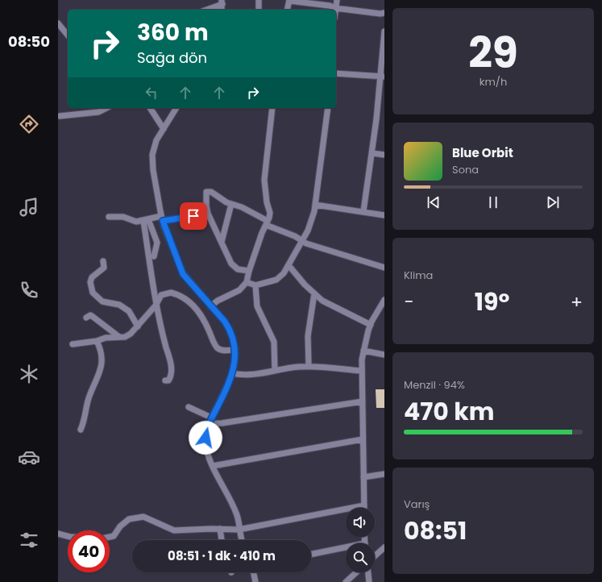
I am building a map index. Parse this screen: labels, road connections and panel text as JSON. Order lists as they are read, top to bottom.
{
  "page": {
    "tabs": "08:50",
    "tile": [
      ["29", "km/h"],
      "Klima",
      ["Menzil · 94%", "470 km"],
      ["Varış", "08:51"]
    ],
    "turn": ["360 m", "Sağa dön"],
    "song": ["Blue Orbit", "Sona"],
    "heat": ["−", "19°", "+"],
    "limit": "40",
    "trip": "08:51 · 1 dk · 410 m"
  }
}
